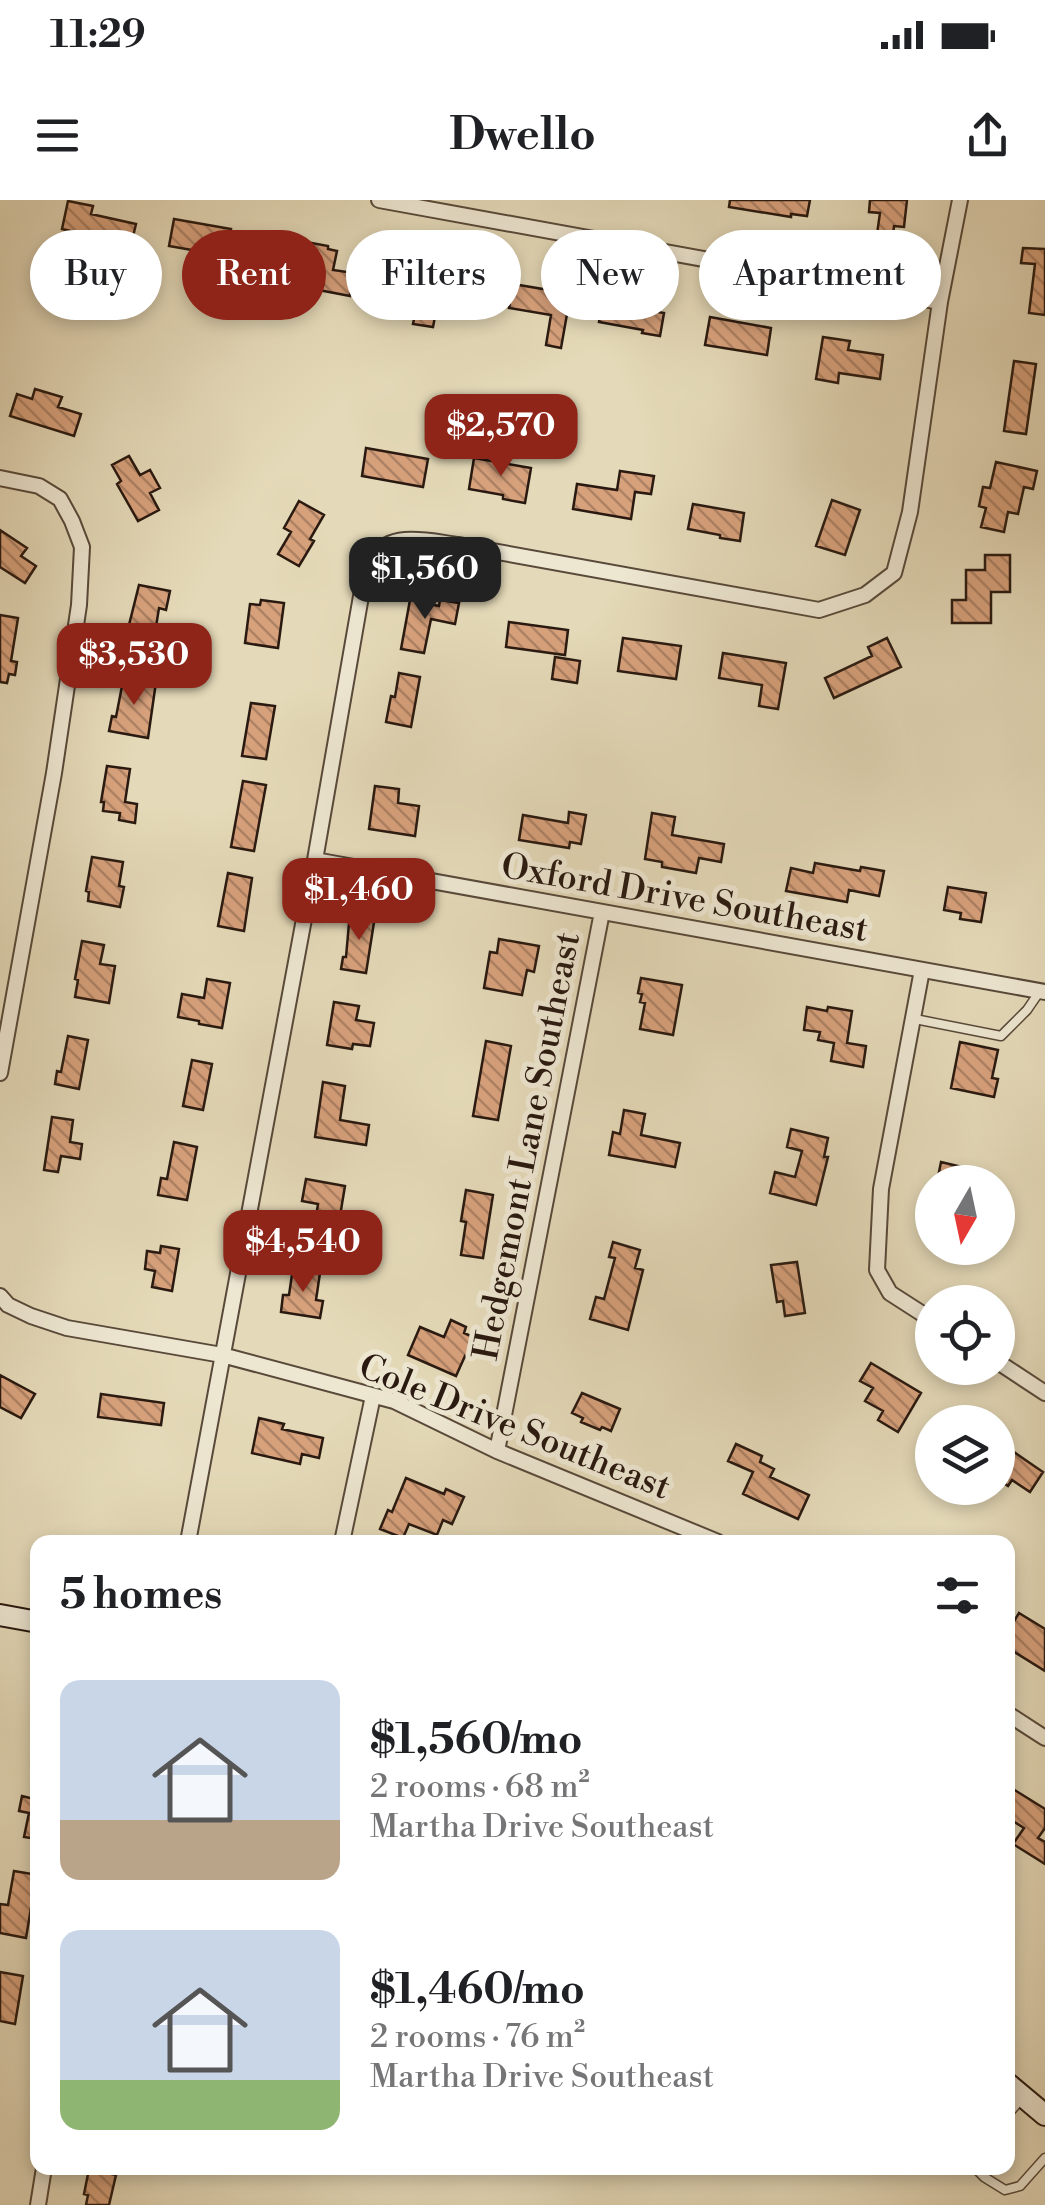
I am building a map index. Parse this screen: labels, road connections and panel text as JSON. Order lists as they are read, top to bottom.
{
  "streets": {
    "street": ["Oxford Drive Southeast", "Hedgemont Lane Southeast", "Cole Drive Southeast"]
  },
  "crossings": [
    ["Oxford Drive Southeast", "Hedgemont Lane Southeast"],
    ["Hedgemont Lane Southeast", "Cole Drive Southeast"]
  ],
  "north": "bottom",
  "page": {
    "status": "11:29",
    "header": "Dwello",
    "chip": [
      "Buy",
      "Rent",
      "Filters",
      "New",
      "Apartment"
    ],
    "price": [
      "$2,570",
      "$1,560",
      "$3,530",
      "$1,460",
      "$4,540"
    ],
    "heading": "5 homes",
    "list": [
      {
        "name": "$1,560/mo",
        "note": "2 rooms · 68 m² · Martha Drive Southeast"
      },
      {
        "name": "$1,460/mo",
        "note": "2 rooms · 76 m² · Martha Drive Southeast"
      }
    ]
  }
}
